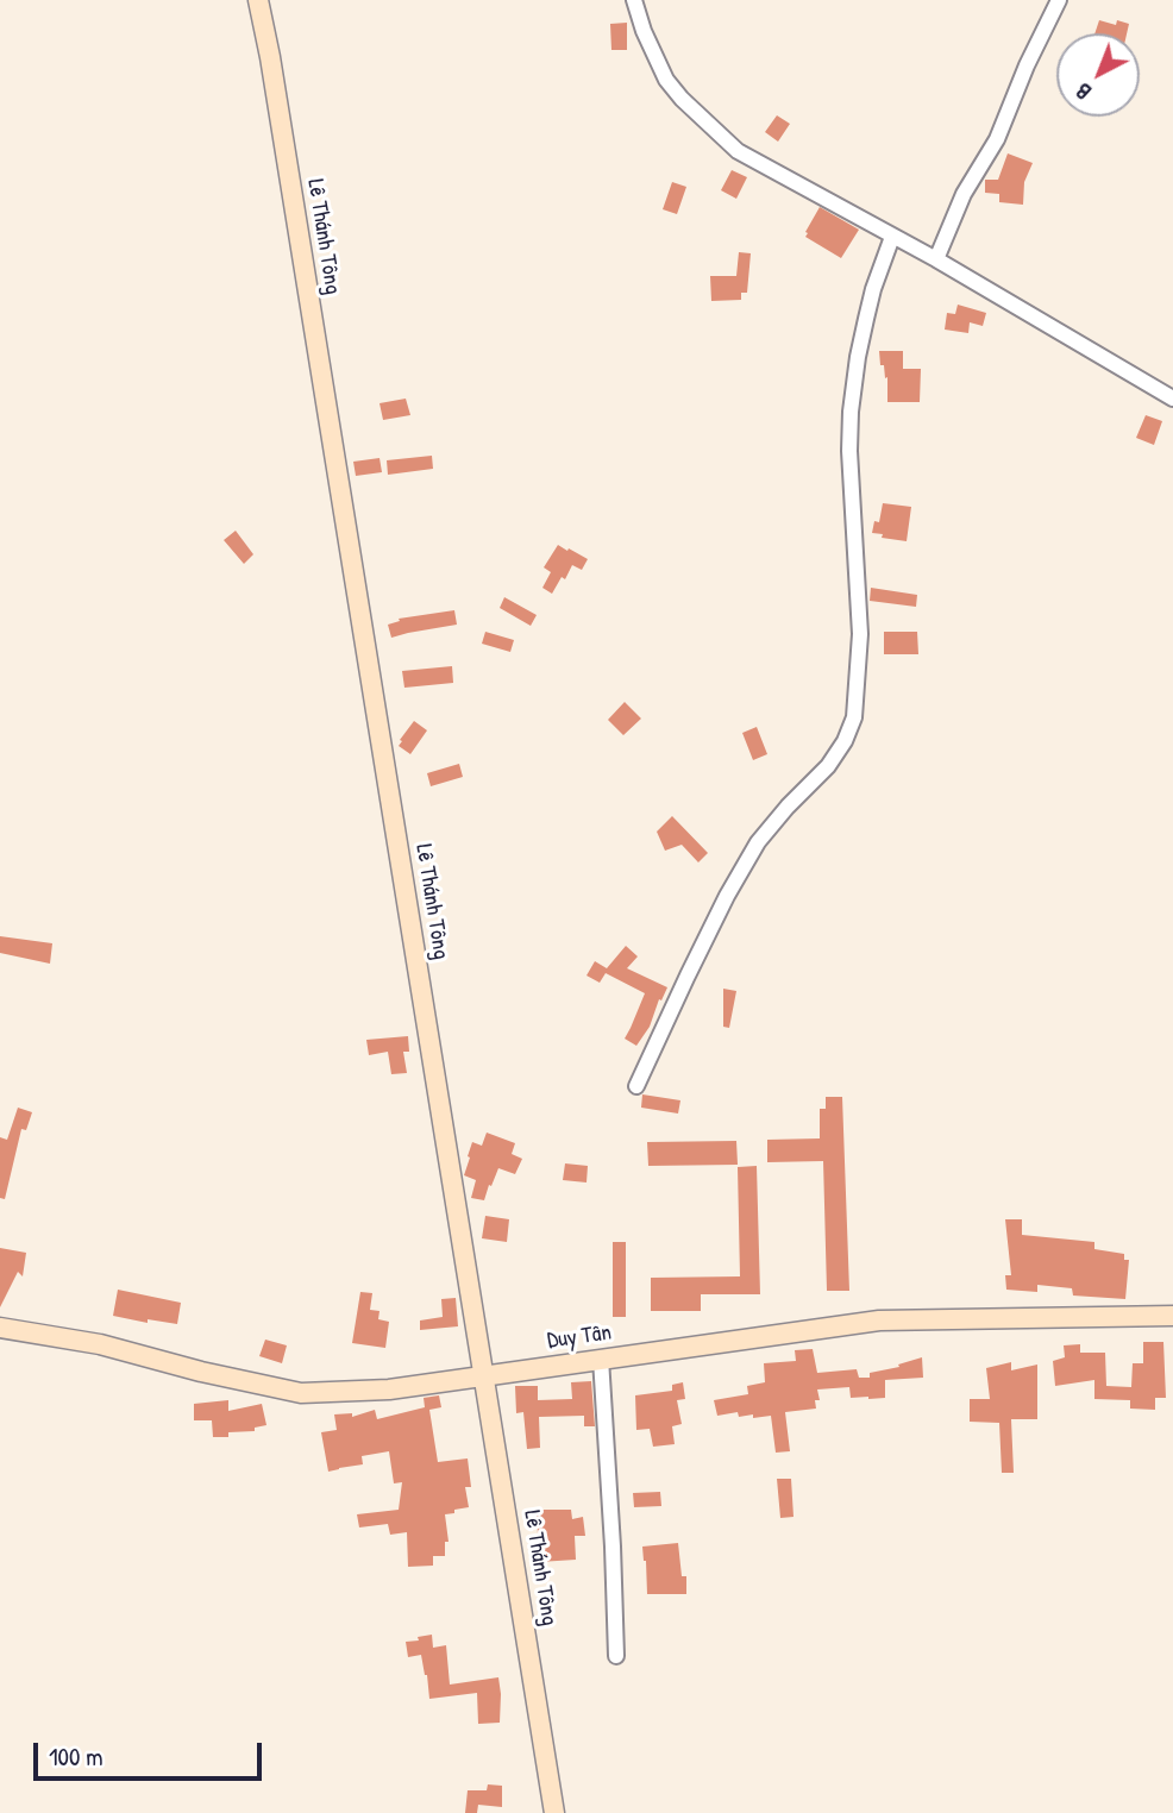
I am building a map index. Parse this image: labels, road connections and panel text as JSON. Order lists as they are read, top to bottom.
{
  "streets": {
    "street": ["Lê Thánh Tông", "Duy Tân"]
  },
  "crossings": [
    ["Lê Thánh Tông", "Duy Tân"]
  ],
  "scale_bar": "100 m",
  "north": "bottom left"
}
